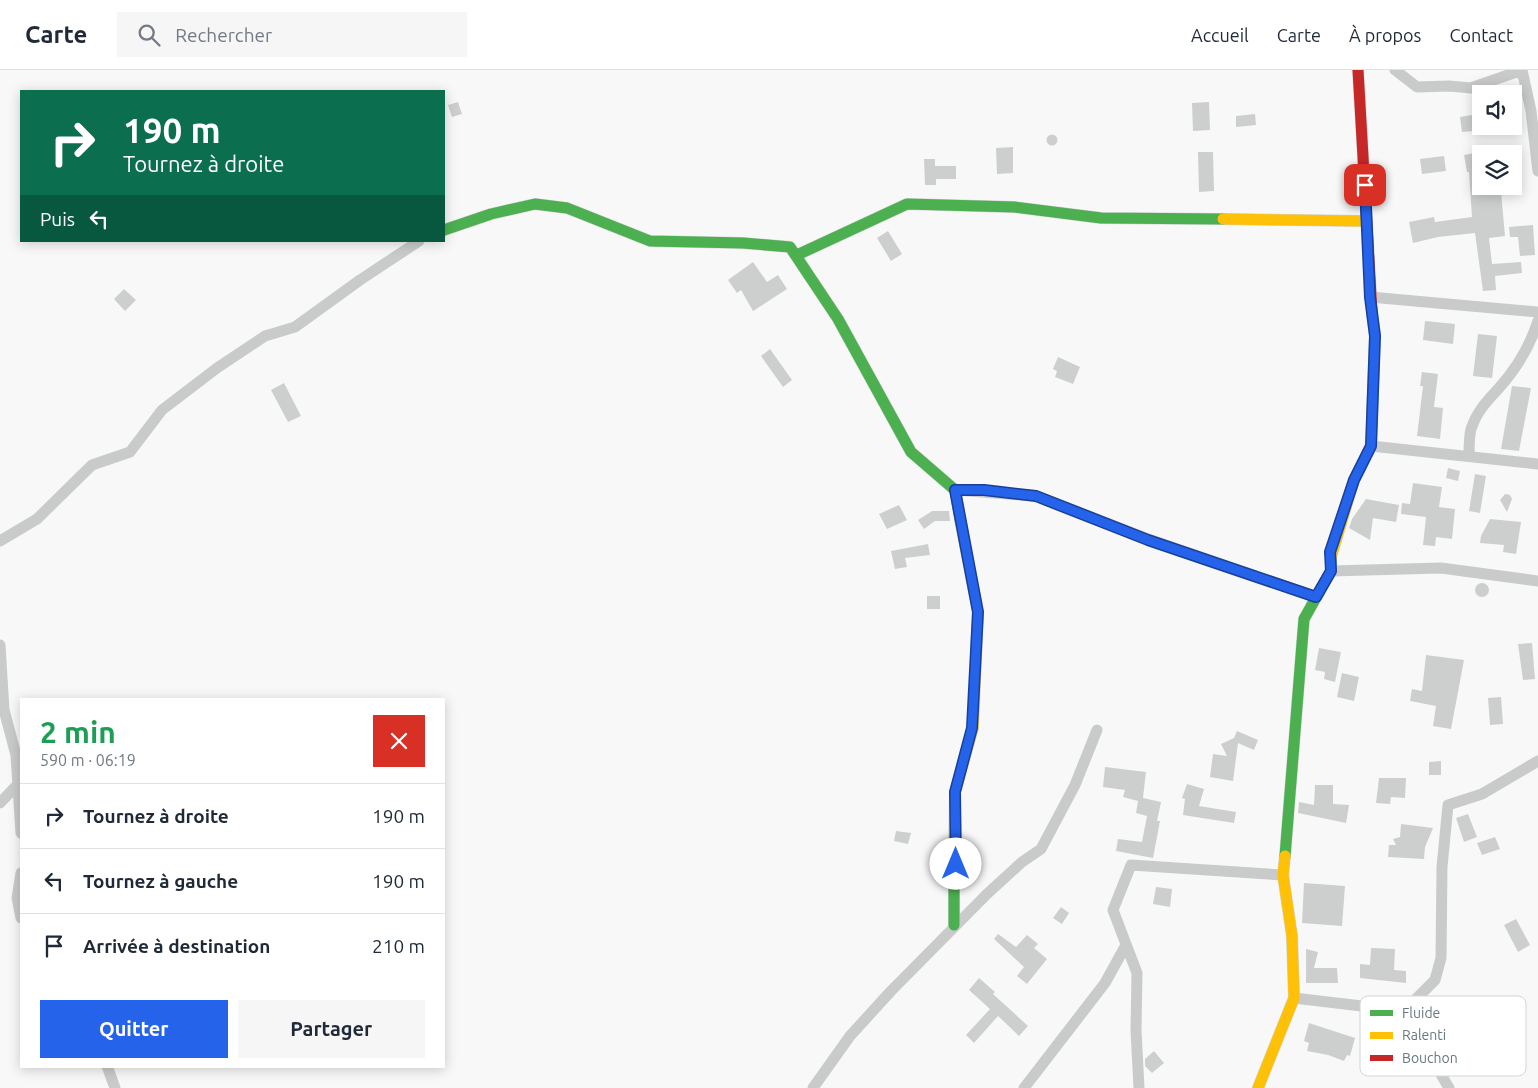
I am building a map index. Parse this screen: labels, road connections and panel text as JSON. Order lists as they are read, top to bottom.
{
  "legend": ["Fluide", "Ralenti", "Bouchon"],
  "page": {
    "header": "Carte",
    "search": "Rechercher",
    "nav": [
      "Accueil",
      "Carte",
      "À propos",
      "Contact"
    ],
    "turn": ["190 m", "Tournez à droite"],
    "then": "Puis",
    "heading": ["2 min", "590 m · 06:19"],
    "list": [
      {
        "name": "Tournez à droite",
        "value": "190 m"
      },
      {
        "name": "Tournez à gauche",
        "value": "190 m"
      },
      {
        "name": "Arrivée à destination",
        "value": "210 m"
      }
    ],
    "buttons": ["Quitter", "Partager"]
  }
}
